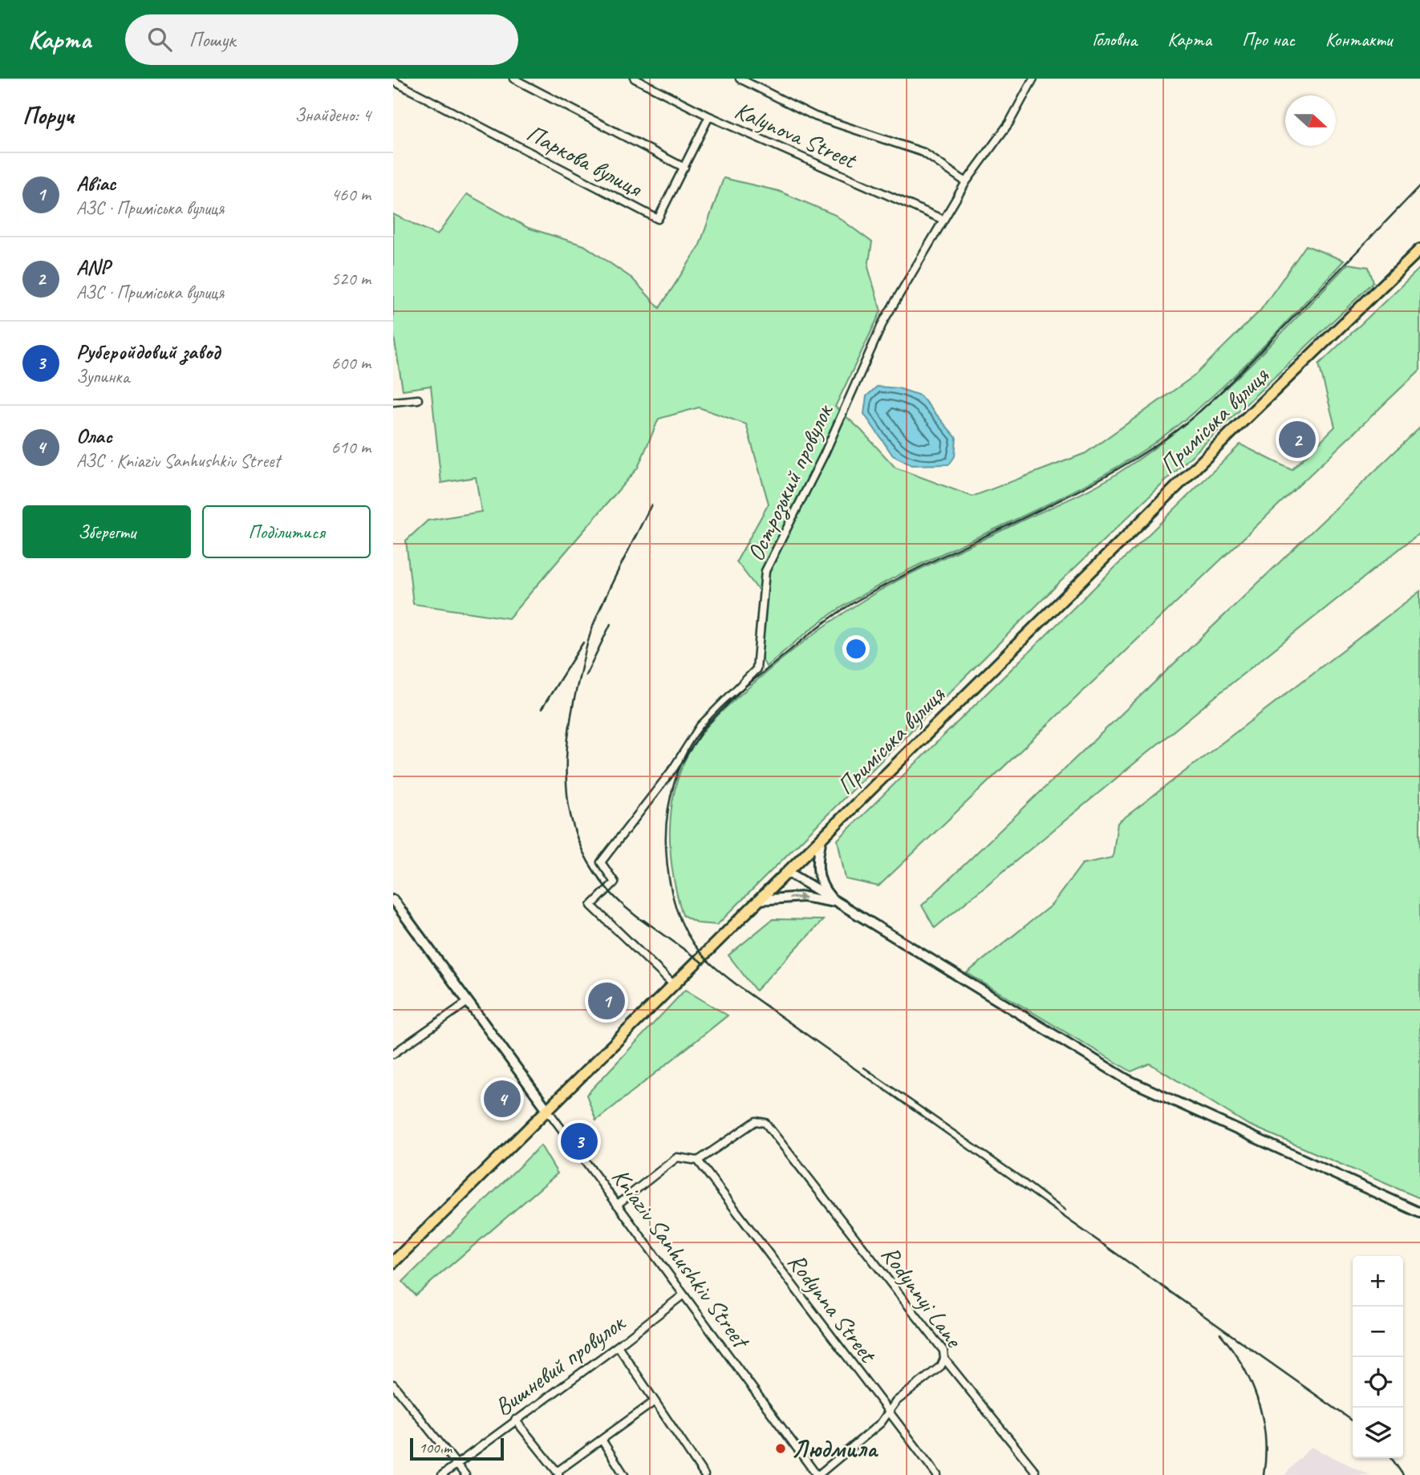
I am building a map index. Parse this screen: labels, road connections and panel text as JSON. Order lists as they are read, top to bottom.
{
  "streets": {
    "main road": ["Приміська вулиця", "Kniaziv Sanhushkiv Street"],
    "street": [
      "Kalynova Street",
      "Паркова вулиця",
      "Острозький провулок",
      "Rodynnyi Lane",
      "Rodynna Street",
      "Вишневий провулок"
    ]
  },
  "crossings": [
    ["Kalynova Street", "Паркова вулиця"],
    ["Kalynova Street", "Острозький провулок"],
    ["Приміська вулиця", "Острозький провулок"],
    ["Приміська вулиця", "Kniaziv Sanhushkiv Street"],
    ["Kniaziv Sanhushkiv Street", "Вишневий провулок"],
    ["Rodynnyi Lane", "Rodynna Street"]
  ],
  "places": ["Людмила"],
  "scale_bar": "100 m",
  "north": "right",
  "page": {
    "header": "Карта",
    "search": "Пошук",
    "nav": [
      "Головна",
      "Карта",
      "Про нас",
      "Контакти"
    ],
    "heading": ["Поруч", "Знайдено: 4"],
    "list": [
      {
        "mark": "1",
        "name": "Авіас",
        "note": "АЗС · Приміська вулиця",
        "value": "460 m"
      },
      {
        "mark": "2",
        "name": "ANP",
        "note": "АЗС · Приміська вулиця",
        "value": "520 m"
      },
      {
        "mark": "3",
        "name": "Руберойдовий завод",
        "note": "Зупинка",
        "value": "600 m"
      },
      {
        "mark": "4",
        "name": "Олас",
        "note": "АЗС · Kniaziv Sanhushkiv Street",
        "value": "610 m"
      }
    ],
    "pins": [
      "2",
      "1",
      "4",
      "3"
    ],
    "buttons": ["Зберегти", "Поділитися"],
    "map_buttons": ["+", "−"],
    "scale": "100 m"
  }
}
